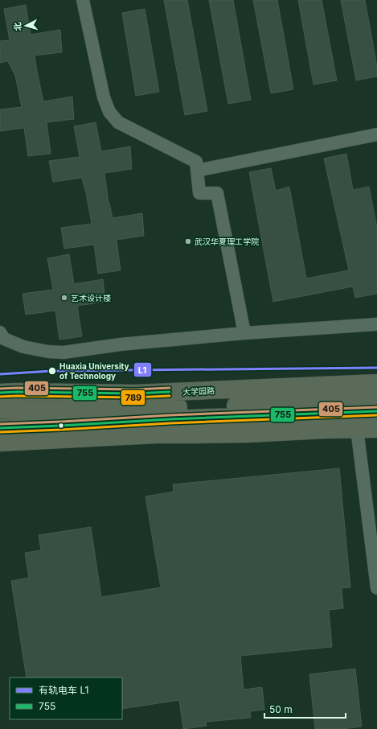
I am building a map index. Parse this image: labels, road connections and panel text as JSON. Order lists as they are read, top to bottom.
{
  "streets": {
    "main road": ["大学园路"]
  },
  "places": ["武汉华夏理工学院", "艺术设计楼", "Huaxia University of Technology"],
  "lines": [
    "tram line L1",
    "transit line 405",
    "transit line 755",
    "transit line 789"
  ],
  "legend": ["有轨电车 L1", "755"],
  "scale_bar": "50 m",
  "north": "left"
}
